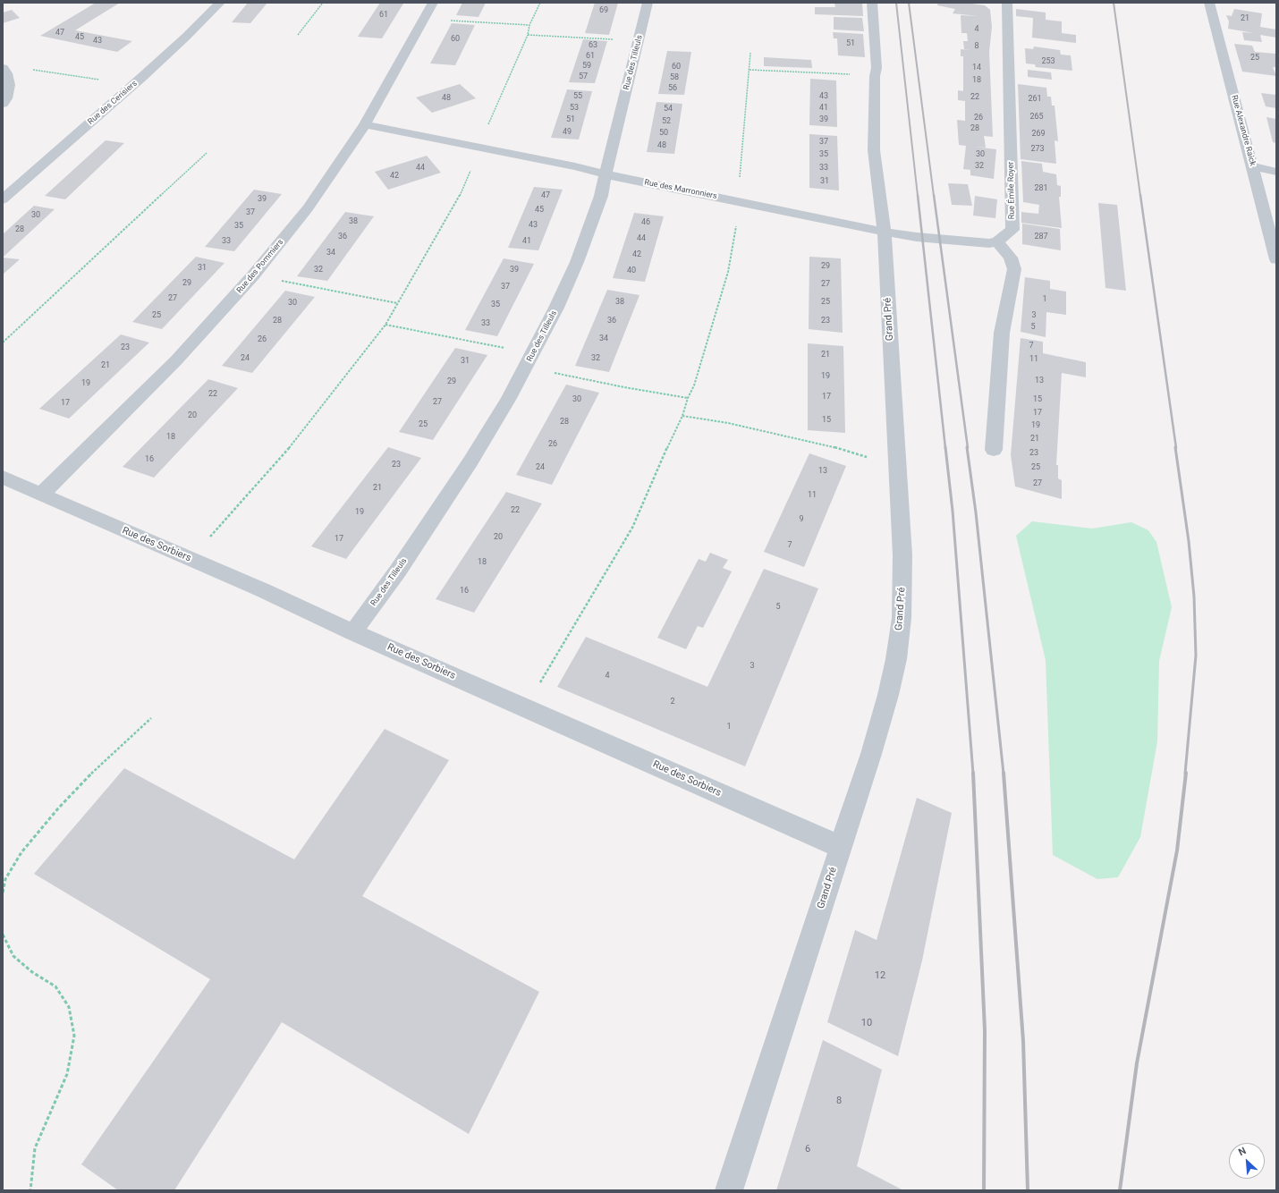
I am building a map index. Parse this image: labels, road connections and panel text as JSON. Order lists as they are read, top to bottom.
{
  "streets": {
    "street": [
      "Rue des Tilleuls",
      "Rue des Cerisiers",
      "Rue Alexandre Raick",
      "Rue des Marronniers",
      "Rue Émile Royer",
      "Rue des Pommiers",
      "Grand Pré",
      "Rue des Sorbiers"
    ]
  },
  "crossings": [
    ["Rue des Tilleuls", "Rue des Marronniers"],
    ["Rue des Tilleuls", "Rue des Sorbiers"],
    ["Rue des Marronniers", "Rue Émile Royer"],
    ["Rue des Marronniers", "Rue des Pommiers"],
    ["Rue des Marronniers", "Grand Pré"],
    ["Rue des Pommiers", "Rue des Sorbiers"],
    ["Grand Pré", "Rue des Sorbiers"]
  ],
  "house_numbers": [
    "69",
    "61",
    "21",
    "4",
    "47",
    "45",
    "60",
    "43",
    "51",
    "63",
    "8",
    "61",
    "25",
    "253",
    "59",
    "60",
    "14",
    "57",
    "58",
    "18",
    "56",
    "55",
    "43",
    "22",
    "48",
    "261",
    "53",
    "41",
    "54",
    "265",
    "26",
    "51",
    "39",
    "52",
    "28",
    "49",
    "50",
    "269",
    "37",
    "48",
    "273",
    "35",
    "30",
    "32",
    "44",
    "33",
    "42",
    "31",
    "281",
    "47",
    "39",
    "45",
    "37",
    "30",
    "38",
    "46",
    "43",
    "35",
    "28",
    "36",
    "287",
    "44",
    "33",
    "41",
    "34",
    "42",
    "29",
    "31",
    "32",
    "39",
    "40",
    "29",
    "27",
    "37",
    "27",
    "1",
    "38",
    "25",
    "30",
    "35",
    "25",
    "3",
    "28",
    "36",
    "23",
    "33",
    "5",
    "34",
    "26",
    "7",
    "23",
    "21",
    "24",
    "32",
    "11",
    "31",
    "21",
    "19",
    "13",
    "29",
    "19",
    "22",
    "17",
    "30",
    "15",
    "27",
    "17",
    "17",
    "20",
    "15",
    "28",
    "25",
    "19",
    "18",
    "21",
    "26",
    "23",
    "16",
    "23",
    "24",
    "25",
    "13",
    "27",
    "21",
    "11",
    "22",
    "19",
    "9",
    "20",
    "17",
    "7",
    "18",
    "16",
    "5",
    "3",
    "4",
    "2",
    "1",
    "12",
    "10",
    "8",
    "6"
  ],
  "north": "top left"
}
